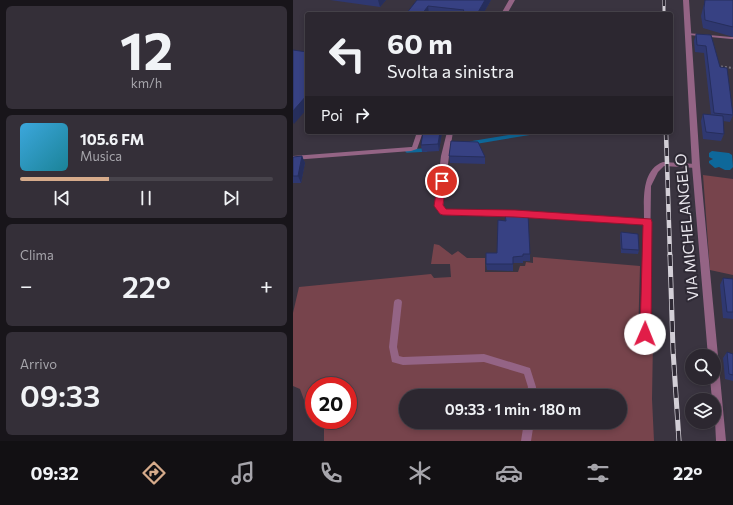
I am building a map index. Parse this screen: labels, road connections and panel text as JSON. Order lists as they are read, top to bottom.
{
  "streets": {
    "street": ["VIA MICHELANGELO"]
  },
  "page": {
    "tile": [
      ["12", "km/h"],
      "Clima",
      ["Arrivo", "09:33"]
    ],
    "turn": ["60 m", "Svolta a sinistra"],
    "then": "Poi",
    "song": ["105.6 FM", "Musica"],
    "heat": ["−", "22°", "+"],
    "limit": "20",
    "trip": "09:33 · 1 min · 180 m",
    "tabs": ["09:32", "22°"]
  }
}
